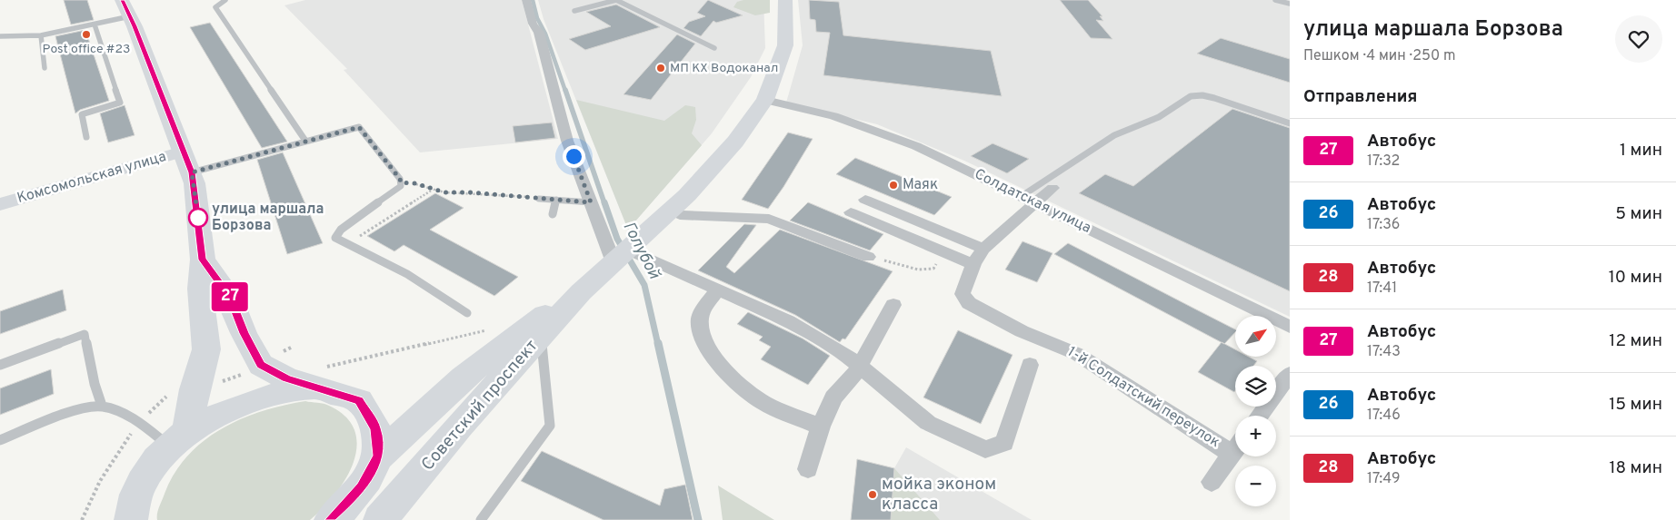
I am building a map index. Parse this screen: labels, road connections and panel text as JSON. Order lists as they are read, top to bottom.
{
  "streets": {
    "main road": ["Комсомольская улица", "Советский проспект"],
    "street": ["Солдатская улица", "1-й Солдатский переулок"]
  },
  "crossings": [
    ["Солдатская улица", "1-й Солдатский переулок"],
    ["Солдатская улица", "Советский проспект"]
  ],
  "water": ["Голубой"],
  "places": [
    "Post office #23",
    "МП КХ Водоканал",
    "Маяк",
    "улица маршала Борзова",
    "мойка эконом класса"
  ],
  "lines": ["bus line 27"],
  "north": "top right",
  "page": {
    "on_map": "27",
    "heading": [
      ["улица маршала Борзова", "Пешком · 4 мин · 250 m"],
      "Отправления"
    ],
    "list": [
      {
        "mark": "27",
        "name": "Автобус",
        "note": "17:32",
        "value": "1 мин"
      },
      {
        "mark": "26",
        "name": "Автобус",
        "note": "17:36",
        "value": "5 мин"
      },
      {
        "mark": "28",
        "name": "Автобус",
        "note": "17:41",
        "value": "10 мин"
      },
      {
        "mark": "27",
        "name": "Автобус",
        "note": "17:43",
        "value": "12 мин"
      },
      {
        "mark": "26",
        "name": "Автобус",
        "note": "17:46",
        "value": "15 мин"
      },
      {
        "mark": "28",
        "name": "Автобус",
        "note": "17:49",
        "value": "18 мин"
      }
    ],
    "map_buttons": ["+", "−"]
  }
}
